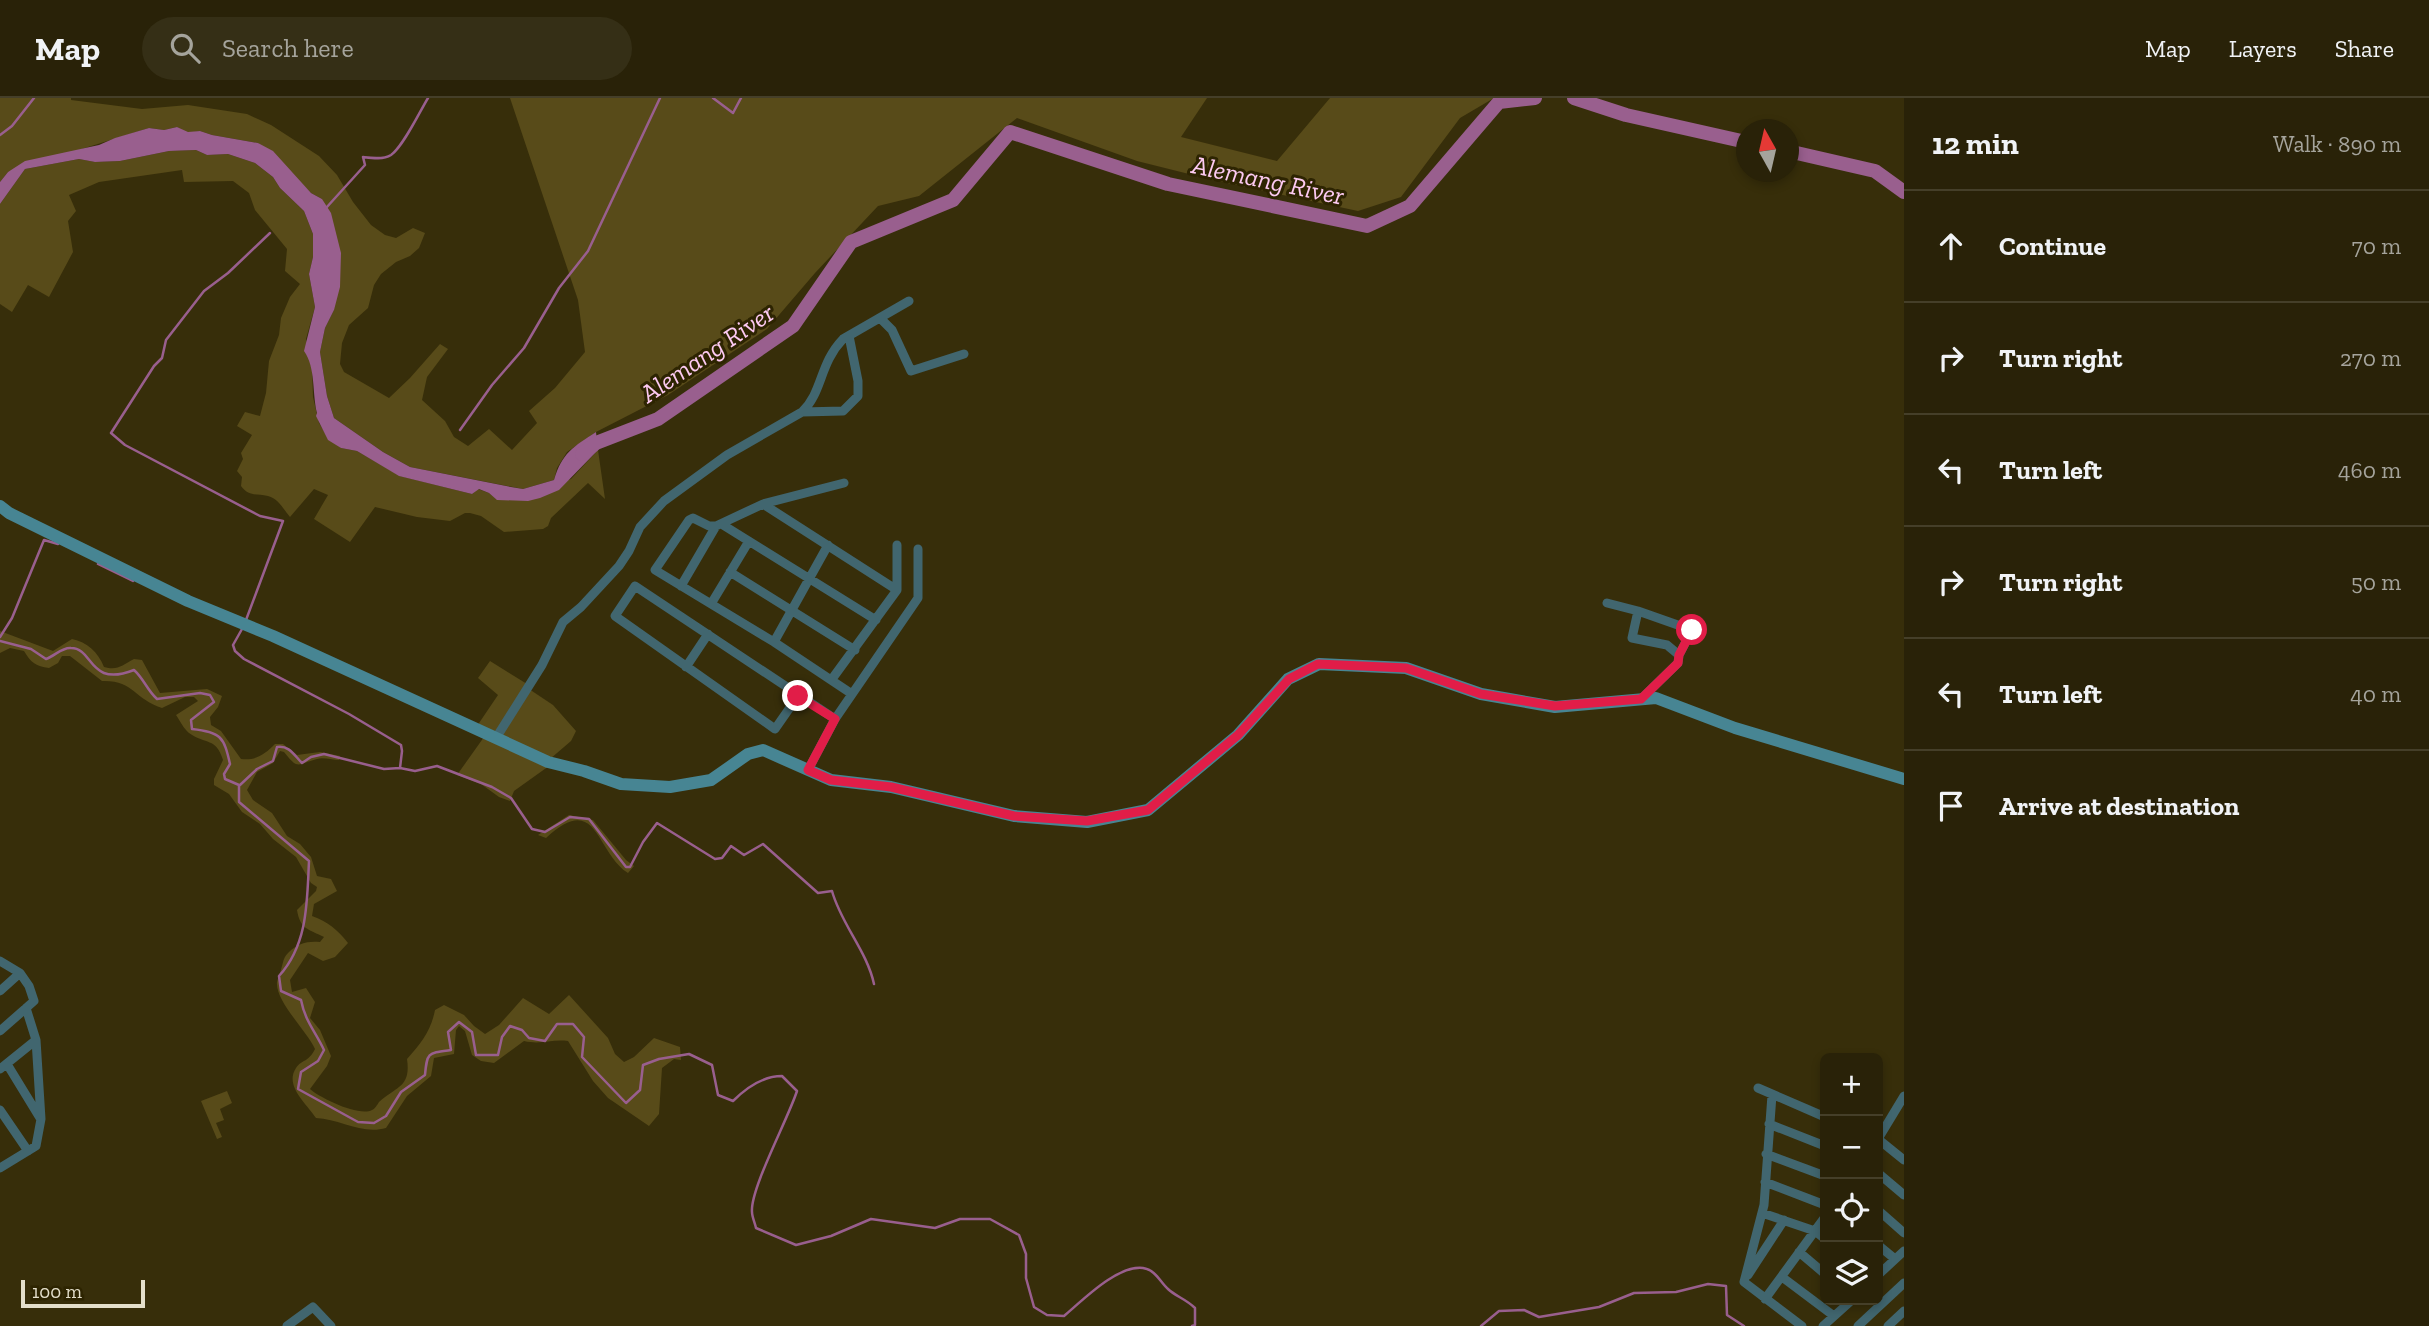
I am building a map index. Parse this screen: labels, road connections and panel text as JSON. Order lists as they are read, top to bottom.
{
  "water": ["Alemang River"],
  "scale_bar": "100 m",
  "north": "top",
  "page": {
    "header": "Map",
    "search": "Search here",
    "nav": ["Map", "Layers", "Share"],
    "heading": ["12 min", "Walk · 890 m"],
    "list": [
      ["Continue", "70 m"],
      ["Turn right", "270 m"],
      ["Turn left", "460 m"],
      ["Turn right", "50 m"],
      ["Turn left", "40 m"],
      "Arrive at destination"
    ],
    "map_buttons": ["+", "−"],
    "scale": "100 m"
  }
}
